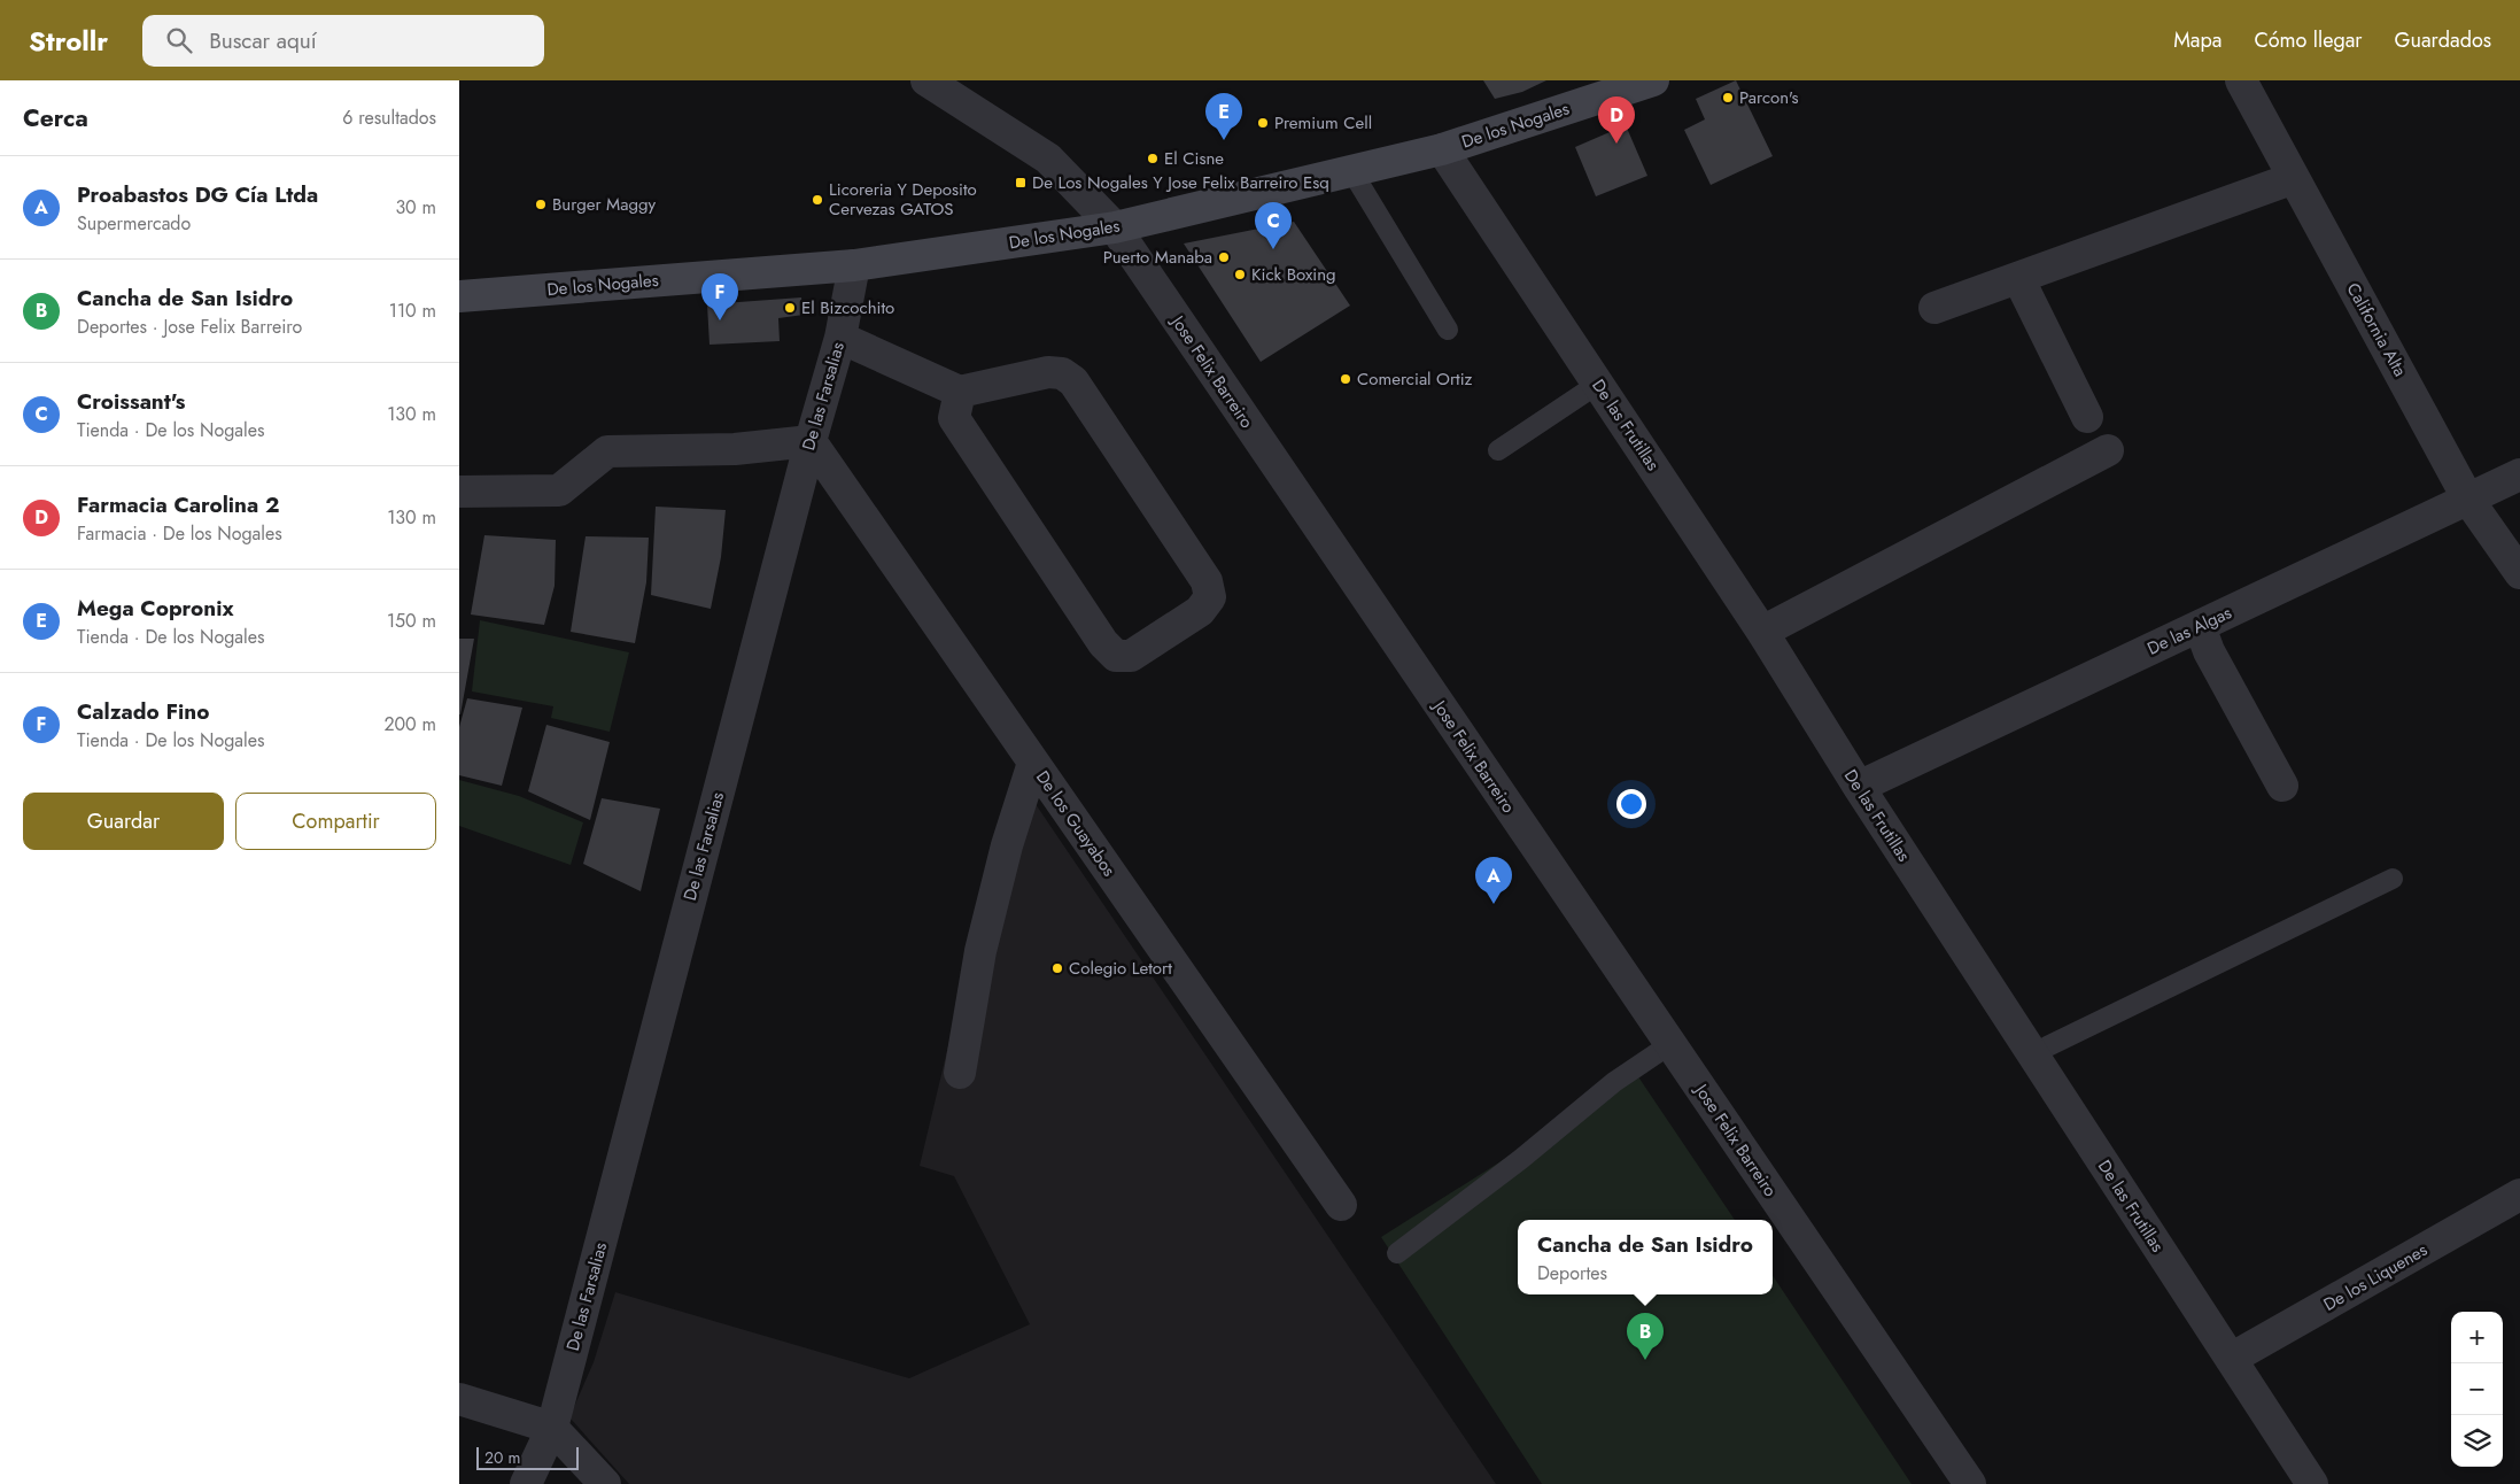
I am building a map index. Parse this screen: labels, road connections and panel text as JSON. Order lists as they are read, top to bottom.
{
  "streets": {
    "street": [
      "De los Nogales",
      "California Alta",
      "Jose Felix Barreiro",
      "De las Farsalias",
      "De las Frutillas",
      "De las Algas",
      "De los Guayabos",
      "De los Liquenes"
    ]
  },
  "crossings": [
    ["De los Nogales", "Jose Felix Barreiro"],
    ["De los Nogales", "De las Farsalias"],
    ["De los Nogales", "De las Frutillas"],
    ["California Alta", "De las Algas"],
    ["De las Farsalias", "De los Guayabos"],
    ["De las Frutillas", "De las Algas"],
    ["De las Frutillas", "De los Liquenes"]
  ],
  "places": {
    "other": [
      "Parcon's",
      "Premium Cell",
      "El Cisne",
      "Licoreria Y Deposito Cervezas GATOS",
      "Burger Maggy",
      "Puerto Manaba",
      "Kick Boxing",
      "El Bizcochito",
      "Comercial Ortiz",
      "Colegio Letort"
    ],
    "transit": ["De Los Nogales Y Jose Felix Barreiro Esq"]
  },
  "scale_bar": "20 m",
  "page": {
    "header": "Strollr",
    "search": "Buscar aquí",
    "nav": ["Mapa", "Cómo llegar", "Guardados"],
    "heading": ["Cerca", "6 resultados"],
    "pins": [
      "E",
      "D",
      "C",
      "F",
      "A",
      "B"
    ],
    "list": [
      {
        "mark": "A",
        "name": "Proabastos DG Cía Ltda",
        "note": "Supermercado",
        "value": "30 m"
      },
      {
        "mark": "B",
        "name": "Cancha de San Isidro",
        "note": "Deportes · Jose Felix Barreiro",
        "value": "110 m"
      },
      {
        "mark": "C",
        "name": "Croissant's",
        "note": "Tienda · De los Nogales",
        "value": "130 m"
      },
      {
        "mark": "D",
        "name": "Farmacia Carolina 2",
        "note": "Farmacia · De los Nogales",
        "value": "130 m"
      },
      {
        "mark": "E",
        "name": "Mega Copronix",
        "note": "Tienda · De los Nogales",
        "value": "150 m"
      },
      {
        "mark": "F",
        "name": "Calzado Fino",
        "note": "Tienda · De los Nogales",
        "value": "200 m"
      }
    ],
    "buttons": ["Guardar", "Compartir"],
    "popup": ["Cancha de San Isidro", "Deportes"],
    "map_buttons": ["+", "−"],
    "scale": "20 m"
  }
}
